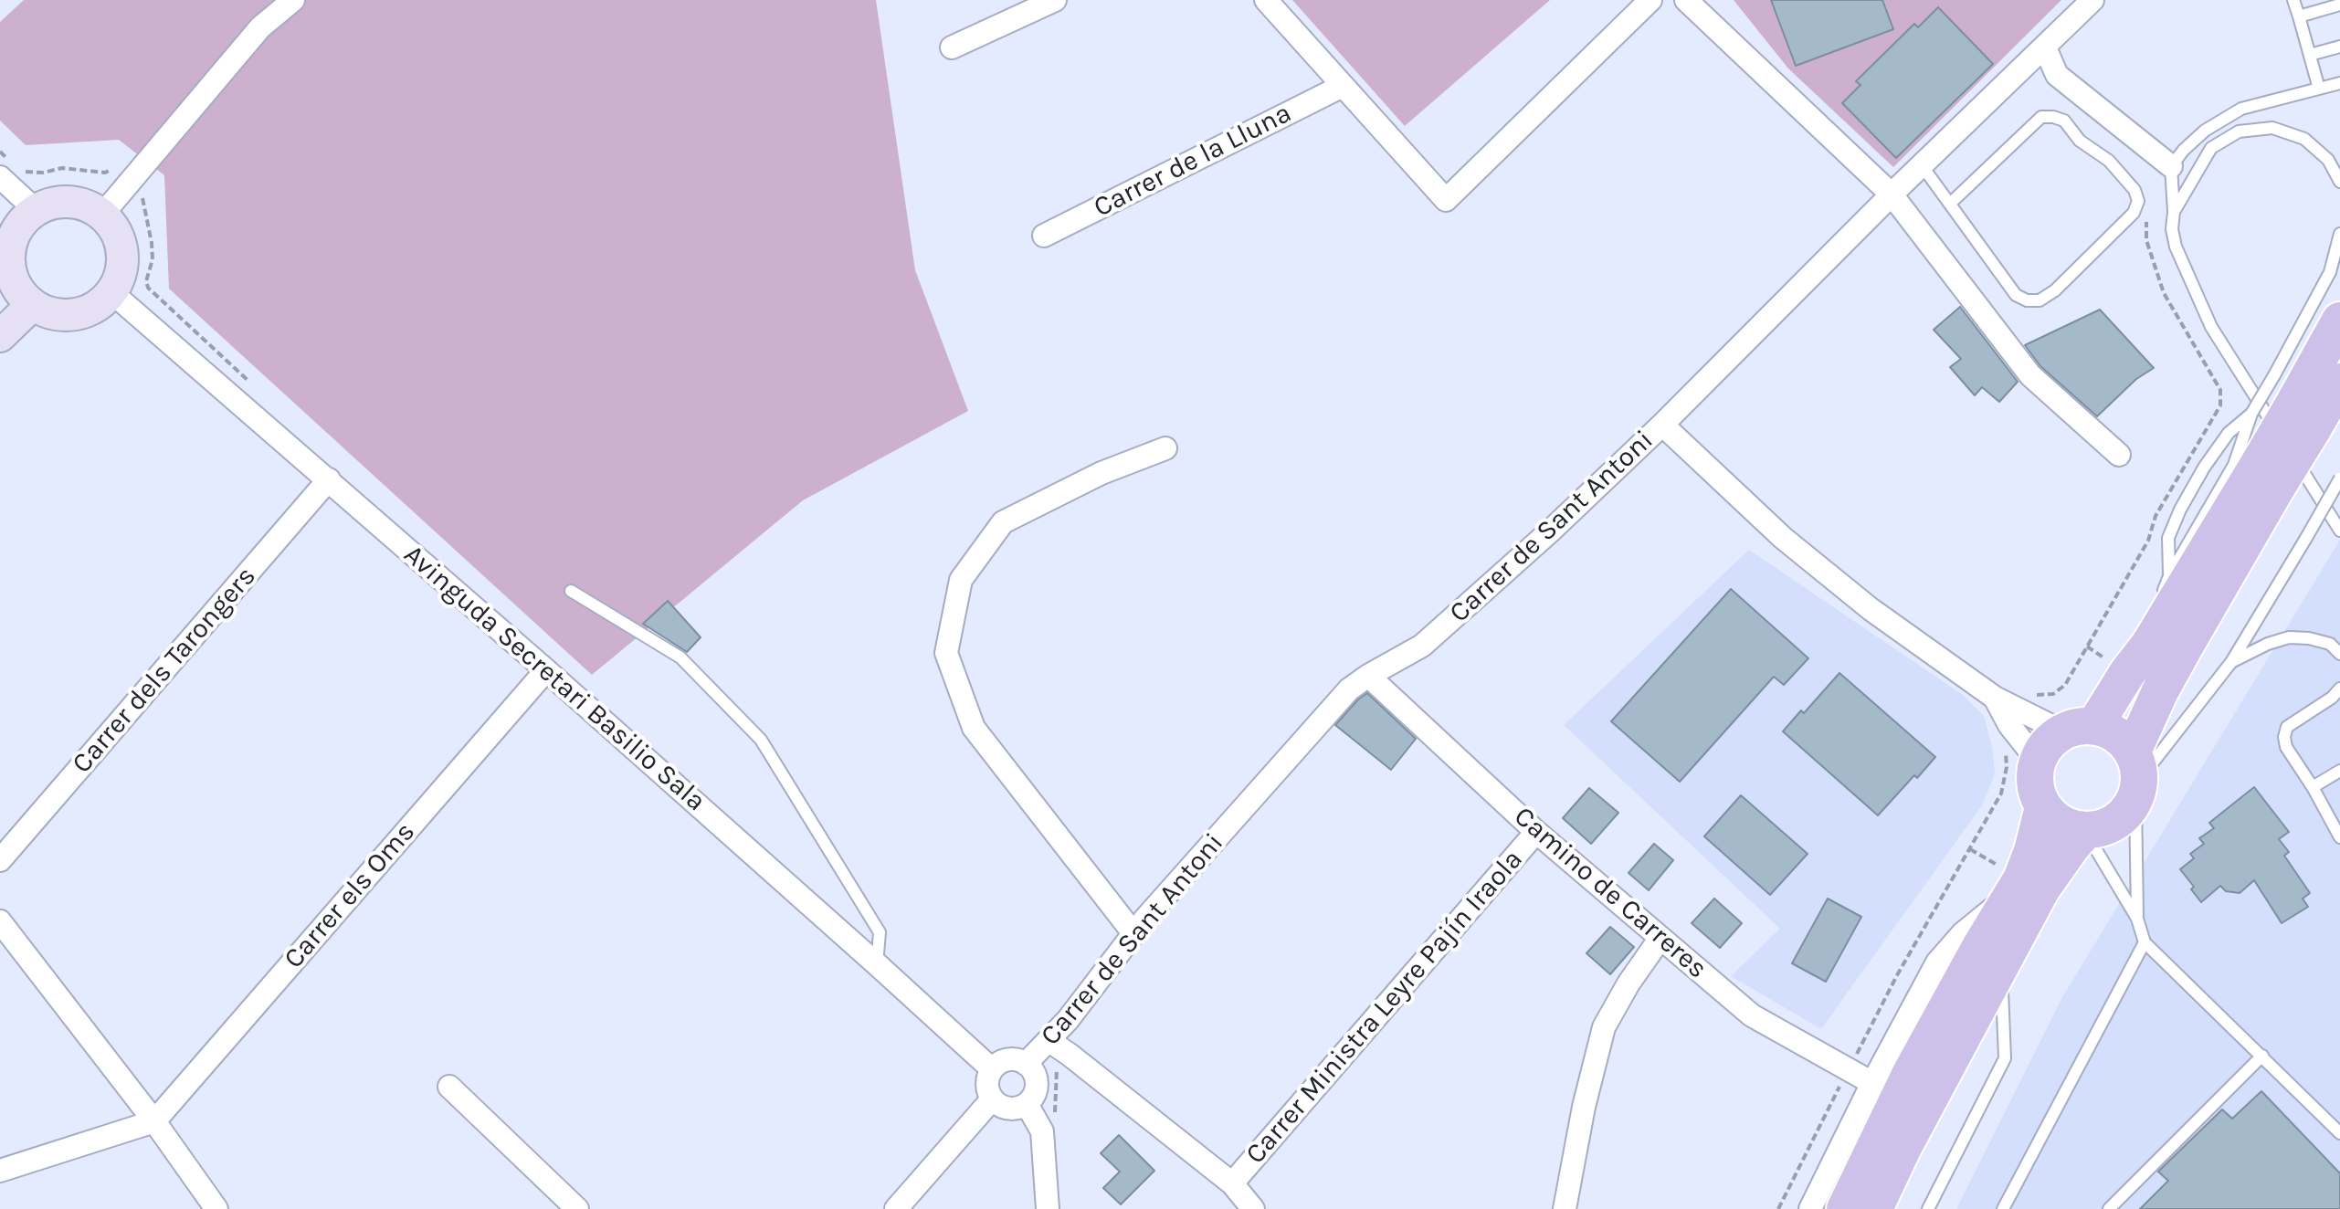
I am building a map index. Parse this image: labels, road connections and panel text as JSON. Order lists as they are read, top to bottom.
{
  "streets": {
    "street": [
      "Carrer de la Lluna",
      "Carrer de Sant Antoni",
      "Carrer dels Tarongers",
      "Avinguda Secretari Basilio Sala",
      "Camino de Carreres",
      "Carrer els Oms",
      "Carrer Ministra Leyre Pajín Iraola"
    ]
  },
  "crossings": [
    ["Carrer de Sant Antoni", "Avinguda Secretari Basilio Sala"],
    ["Carrer de Sant Antoni", "Camino de Carreres"],
    ["Carrer dels Tarongers", "Avinguda Secretari Basilio Sala"],
    ["Avinguda Secretari Basilio Sala", "Carrer els Oms"],
    ["Camino de Carreres", "Carrer Ministra Leyre Pajín Iraola"]
  ]
}
